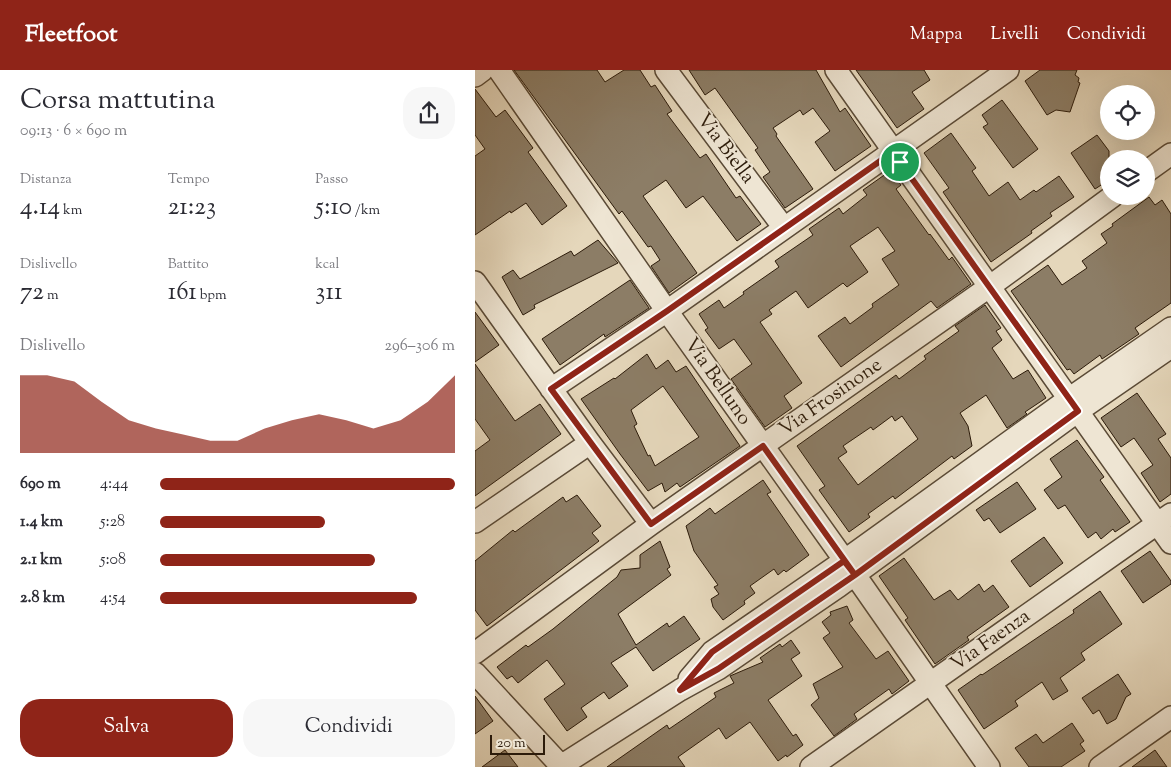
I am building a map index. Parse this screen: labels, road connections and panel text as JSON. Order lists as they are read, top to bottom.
{
  "streets": {
    "street": [
      "Via Biella",
      "Via Belluno",
      "Via Frosinone",
      "Via Faenza"
    ]
  },
  "crossings": [
    ["Via Belluno", "Via Frosinone"],
    ["Via Belluno", "Via Faenza"]
  ],
  "scale_bar": "20 m",
  "page": {
    "header": "Fleetfoot",
    "nav": ["Mappa", "Livelli", "Condividi"],
    "heading": ["Corsa mattutina", "09:13 · 6 × 690 m"],
    "stats": [
      ["Distanza", "4.14 km"],
      ["Tempo", "21:23"],
      ["Passo", "5:10 /km"],
      ["Dislivello", "72 m"],
      ["Battito", "161 bpm"],
      ["kcal", "311"]
    ],
    "chart": ["Dislivello", "296–306 m"],
    "list": [
      {
        "name": "690 m",
        "note": "4:44"
      },
      {
        "name": "1.4 km",
        "note": "5:28"
      },
      {
        "name": "2.1 km",
        "note": "5:08"
      },
      {
        "name": "2.8 km",
        "note": "4:54"
      }
    ],
    "buttons": ["Salva", "Condividi"],
    "scale": "20 m"
  }
}
